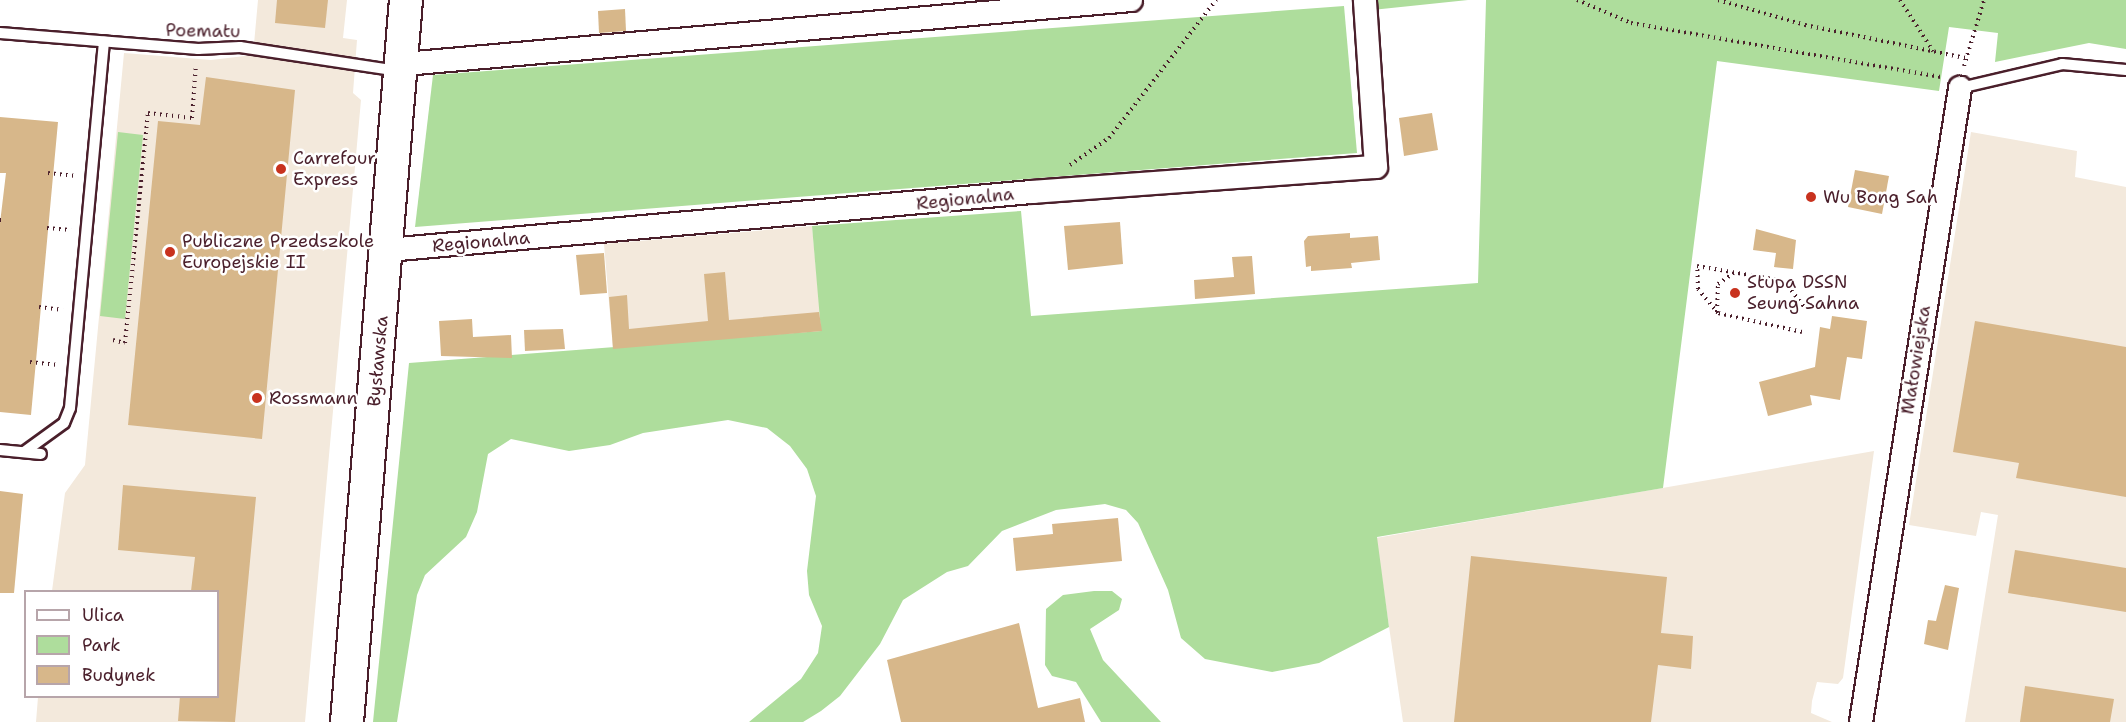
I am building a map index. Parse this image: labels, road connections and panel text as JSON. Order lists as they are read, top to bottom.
{
  "streets": {
    "street": ["Regionalna", "Małowiejska", "Bysławska"],
    "lane": ["Poematu"]
  },
  "crossings": [
    ["Poematu", "Bysławska"],
    ["Regionalna", "Bysławska"]
  ],
  "places": [
    "Carrefour Express",
    "Wu Bong Sah",
    "Publiczne Przedszkole Europejskie II",
    "Stupa DSSN Seung Sahna",
    "Rossmann"
  ],
  "legend": ["Ulica", "Park", "Budynek"]
}
